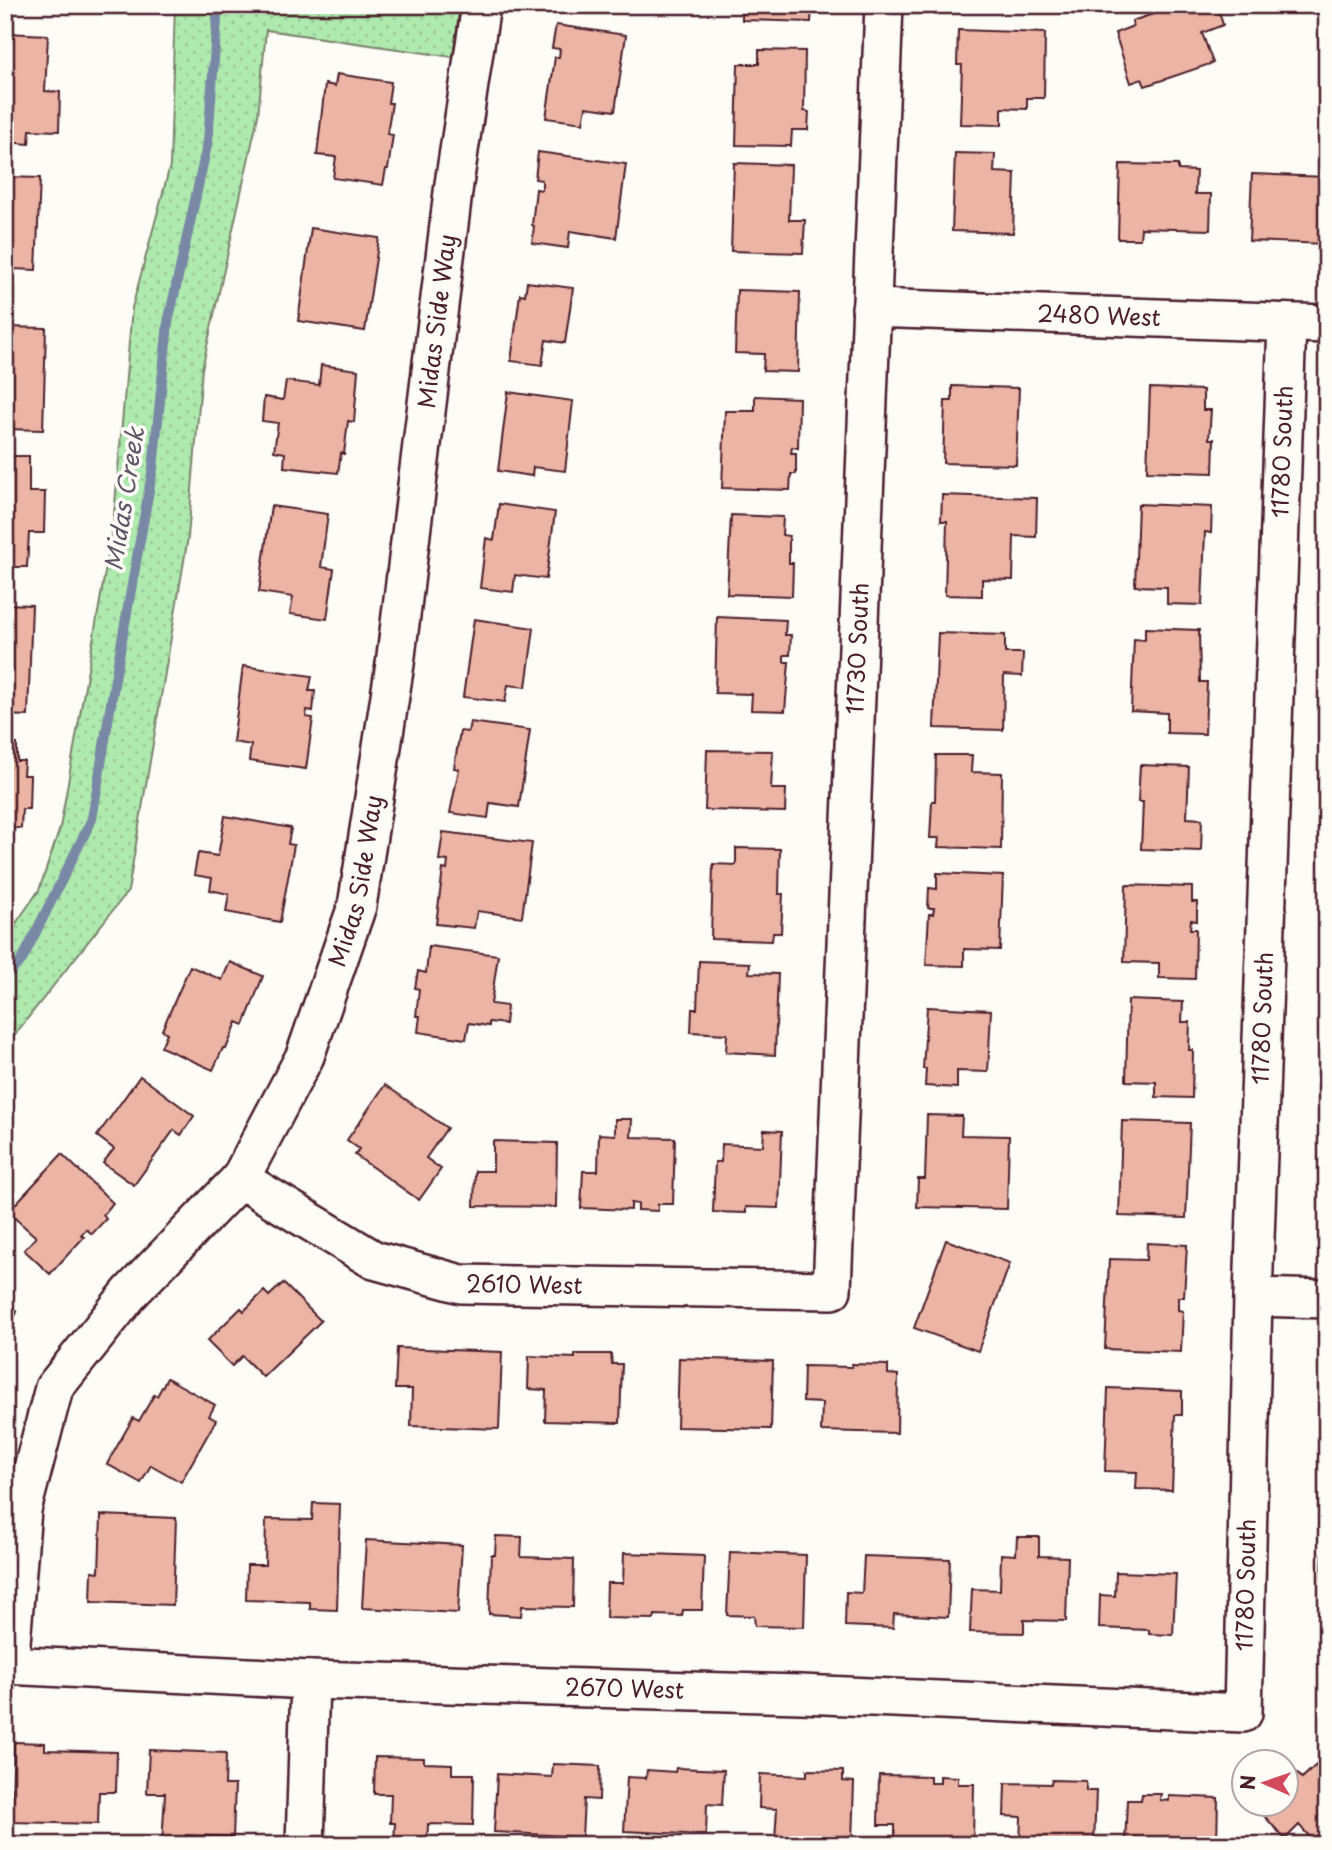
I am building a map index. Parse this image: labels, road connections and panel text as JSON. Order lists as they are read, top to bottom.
{
  "streets": {
    "street": [
      "2480 West",
      "Midas Side Way",
      "11780 South",
      "11730 South",
      "2610 West",
      "2670 West"
    ]
  },
  "crossings": [
    ["2480 West", "11780 South"],
    ["2480 West", "11730 South"],
    ["Midas Side Way", "2610 West"],
    ["Midas Side Way", "2670 West"],
    ["11780 South", "2670 West"],
    ["11730 South", "2610 West"]
  ],
  "water": ["Midas Creek"],
  "north": "left"
}
